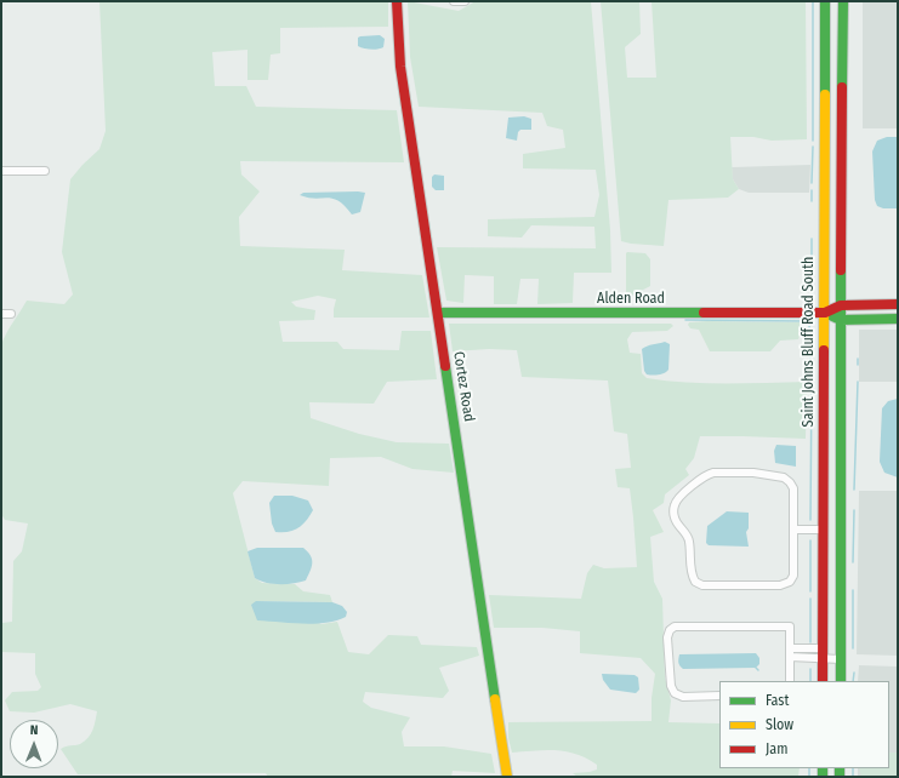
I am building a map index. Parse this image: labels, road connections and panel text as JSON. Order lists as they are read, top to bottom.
{
  "streets": {
    "main road": ["Alden Road", "Saint Johns Bluff Road South", "Cortez Road"]
  },
  "crossings": [
    ["Alden Road", "Saint Johns Bluff Road South"],
    ["Alden Road", "Cortez Road"]
  ],
  "legend": ["Fast", "Slow", "Jam"],
  "north": "top"
}
